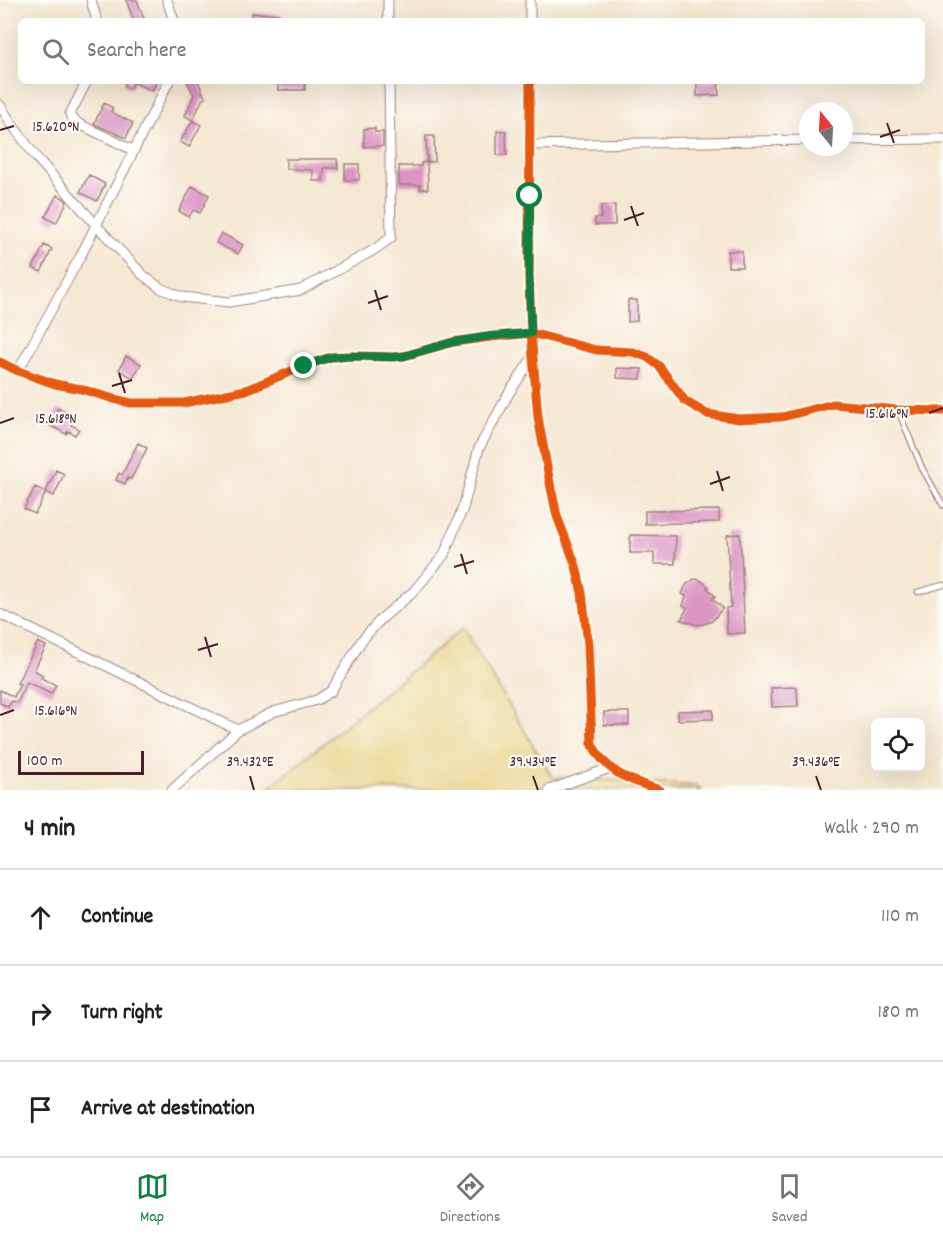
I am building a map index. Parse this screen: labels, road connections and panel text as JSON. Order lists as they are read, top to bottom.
{
  "scale_bar": "100 m",
  "north": "top",
  "page": {
    "search": "Search here",
    "scale": "100 m",
    "heading": ["4 min", "Walk · 290 m"],
    "list": [
      ["Continue", "110 m"],
      ["Turn right", "180 m"],
      "Arrive at destination"
    ],
    "nav": ["Map", "Directions", "Saved"]
  },
  "coordinates": [
    "15.620°N",
    "15.616°N",
    "15.618°N",
    "39.432°E",
    "39.434°E",
    "39.436°E"
  ]
}
